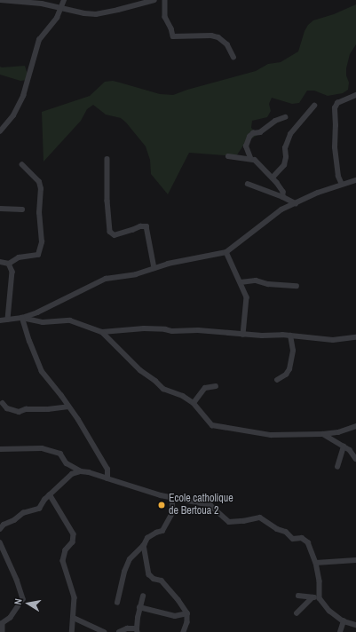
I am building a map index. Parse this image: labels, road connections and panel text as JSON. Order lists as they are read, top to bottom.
{
  "places": ["Ecole catholique de Bertoua 2"],
  "north": "left"
}
